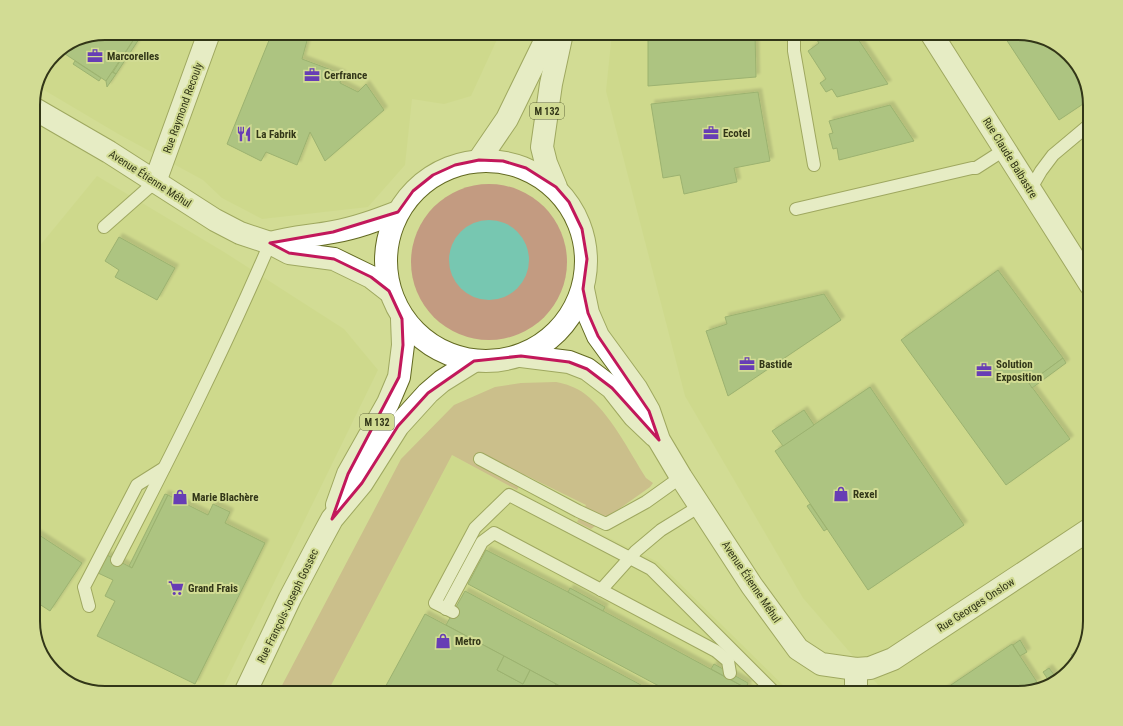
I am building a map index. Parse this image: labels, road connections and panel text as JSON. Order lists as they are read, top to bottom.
{
  "streets": {
    "street": [
      "Rue Raymond Recouly",
      "M 132",
      "Rue Claude Balbastre",
      "Avenue Étienne Méhul",
      "Rue Georges Onslow",
      "Rue François-Joseph Gossec"
    ]
  },
  "crossings": [
    ["Rue Raymond Recouly", "Avenue Étienne Méhul"],
    ["Avenue Étienne Méhul", "Rue Georges Onslow"]
  ],
  "places": {
    "office": [
      "Marcorelles",
      "Cerfrance",
      "Ecotel",
      "Bastide",
      "Solution Exposition"
    ],
    "restaurant": ["La Fabrik"],
    "shop": ["Rexel", "Marie Blachère", "Metro"],
    "supermarket": ["Grand Frais"]
  }
}
